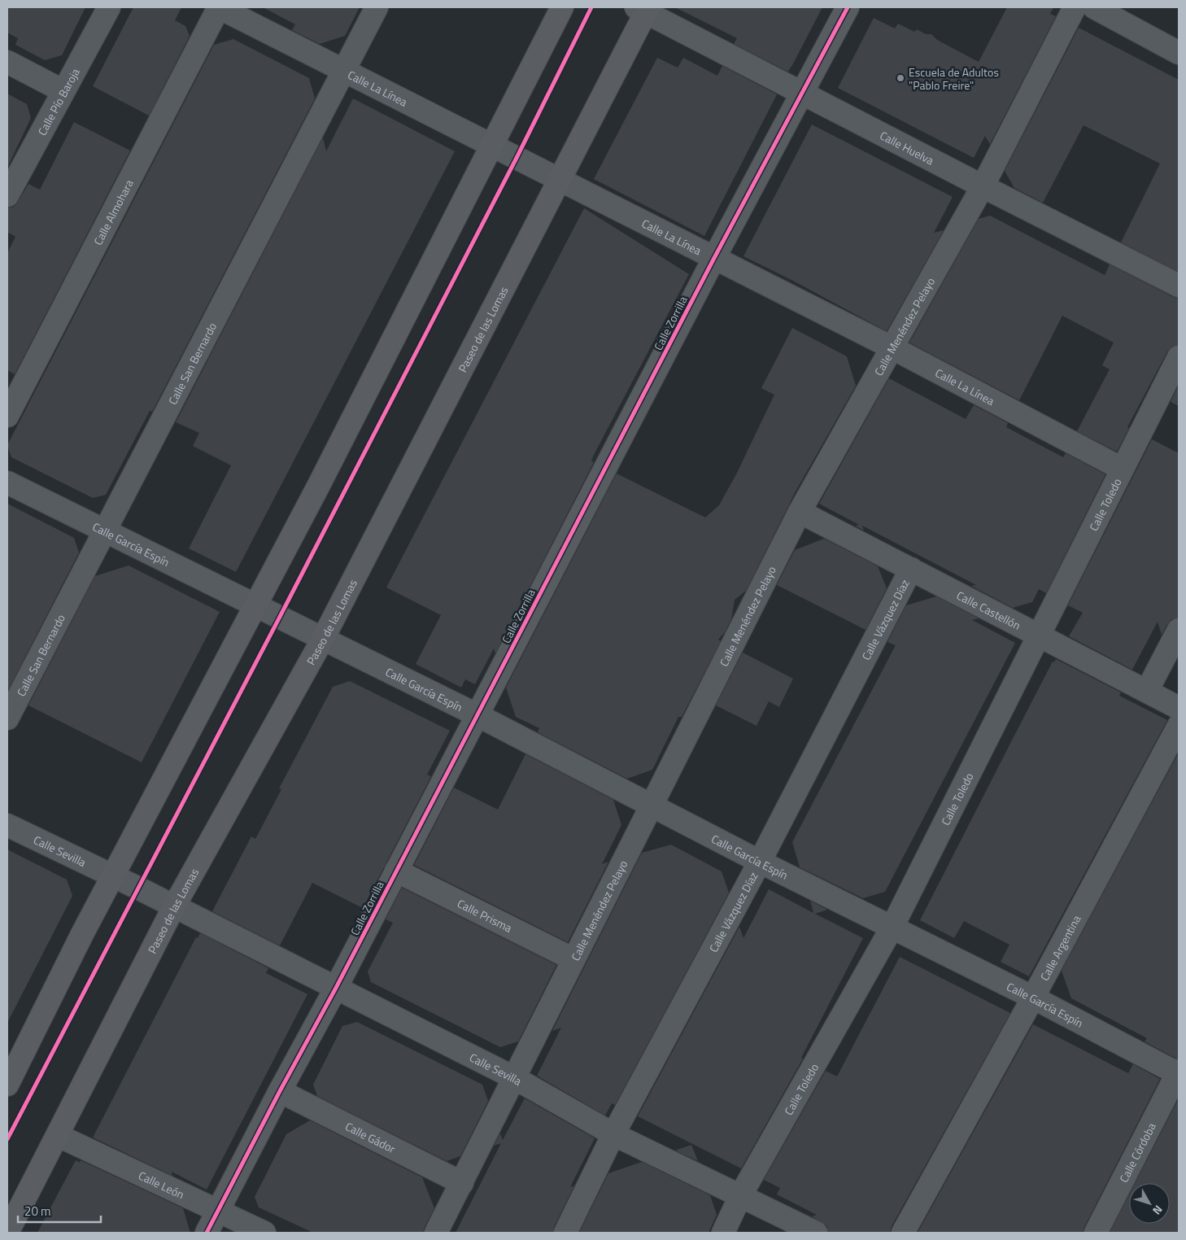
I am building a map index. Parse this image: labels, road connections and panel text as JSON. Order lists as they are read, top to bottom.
{
  "streets": {
    "main road": ["Paseo de las Lomas"],
    "street": [
      "Calle La Línea",
      "Calle Pío Baroja",
      "Calle Huelva",
      "Calle Almohara",
      "Calle Zorrilla",
      "Calle Menéndez Pelayo",
      "Calle San Bernardo",
      "Calle Toledo",
      "Calle García Espín",
      "Calle Castellón",
      "Calle Vázquez Díaz",
      "Calle Sevilla",
      "Calle Prisma",
      "Calle Argentina",
      "Calle Gádor",
      "Calle Córdoba",
      "Calle León"
    ]
  },
  "crossings": [
    ["Calle La Línea", "Calle Almohara"],
    ["Calle La Línea", "Calle Zorrilla"],
    ["Calle La Línea", "Calle Menéndez Pelayo"],
    ["Calle La Línea", "Paseo de las Lomas"],
    ["Calle La Línea", "Calle San Bernardo"],
    ["Calle La Línea", "Calle Toledo"],
    ["Calle Huelva", "Calle Zorrilla"],
    ["Calle Huelva", "Calle Menéndez Pelayo"],
    ["Calle Huelva", "Paseo de las Lomas"],
    ["Calle Zorrilla", "Calle García Espín"],
    ["Calle Zorrilla", "Calle Sevilla"],
    ["Calle Zorrilla", "Calle Prisma"],
    ["Calle Zorrilla", "Calle Gádor"],
    ["Calle Zorrilla", "Calle León"],
    ["Calle Menéndez Pelayo", "Calle García Espín"],
    ["Calle Menéndez Pelayo", "Calle Castellón"],
    ["Calle Menéndez Pelayo", "Calle Sevilla"],
    ["Calle Menéndez Pelayo", "Calle Prisma"],
    ["Calle Menéndez Pelayo", "Calle Gádor"],
    ["Paseo de las Lomas", "Calle García Espín"],
    ["Paseo de las Lomas", "Calle Sevilla"],
    ["Paseo de las Lomas", "Calle León"],
    ["Calle San Bernardo", "Calle García Espín"],
    ["Calle Toledo", "Calle García Espín"],
    ["Calle Toledo", "Calle Castellón"],
    ["Calle Toledo", "Calle Sevilla"],
    ["Calle García Espín", "Calle Vázquez Díaz"],
    ["Calle García Espín", "Calle Argentina"],
    ["Calle García Espín", "Calle Córdoba"],
    ["Calle Castellón", "Calle Vázquez Díaz"],
    ["Calle Vázquez Díaz", "Calle Sevilla"]
  ],
  "places": ["Escuela de Adultos \"Pablo Freire\""],
  "scale_bar": "20 m",
  "north": "bottom right"
}
